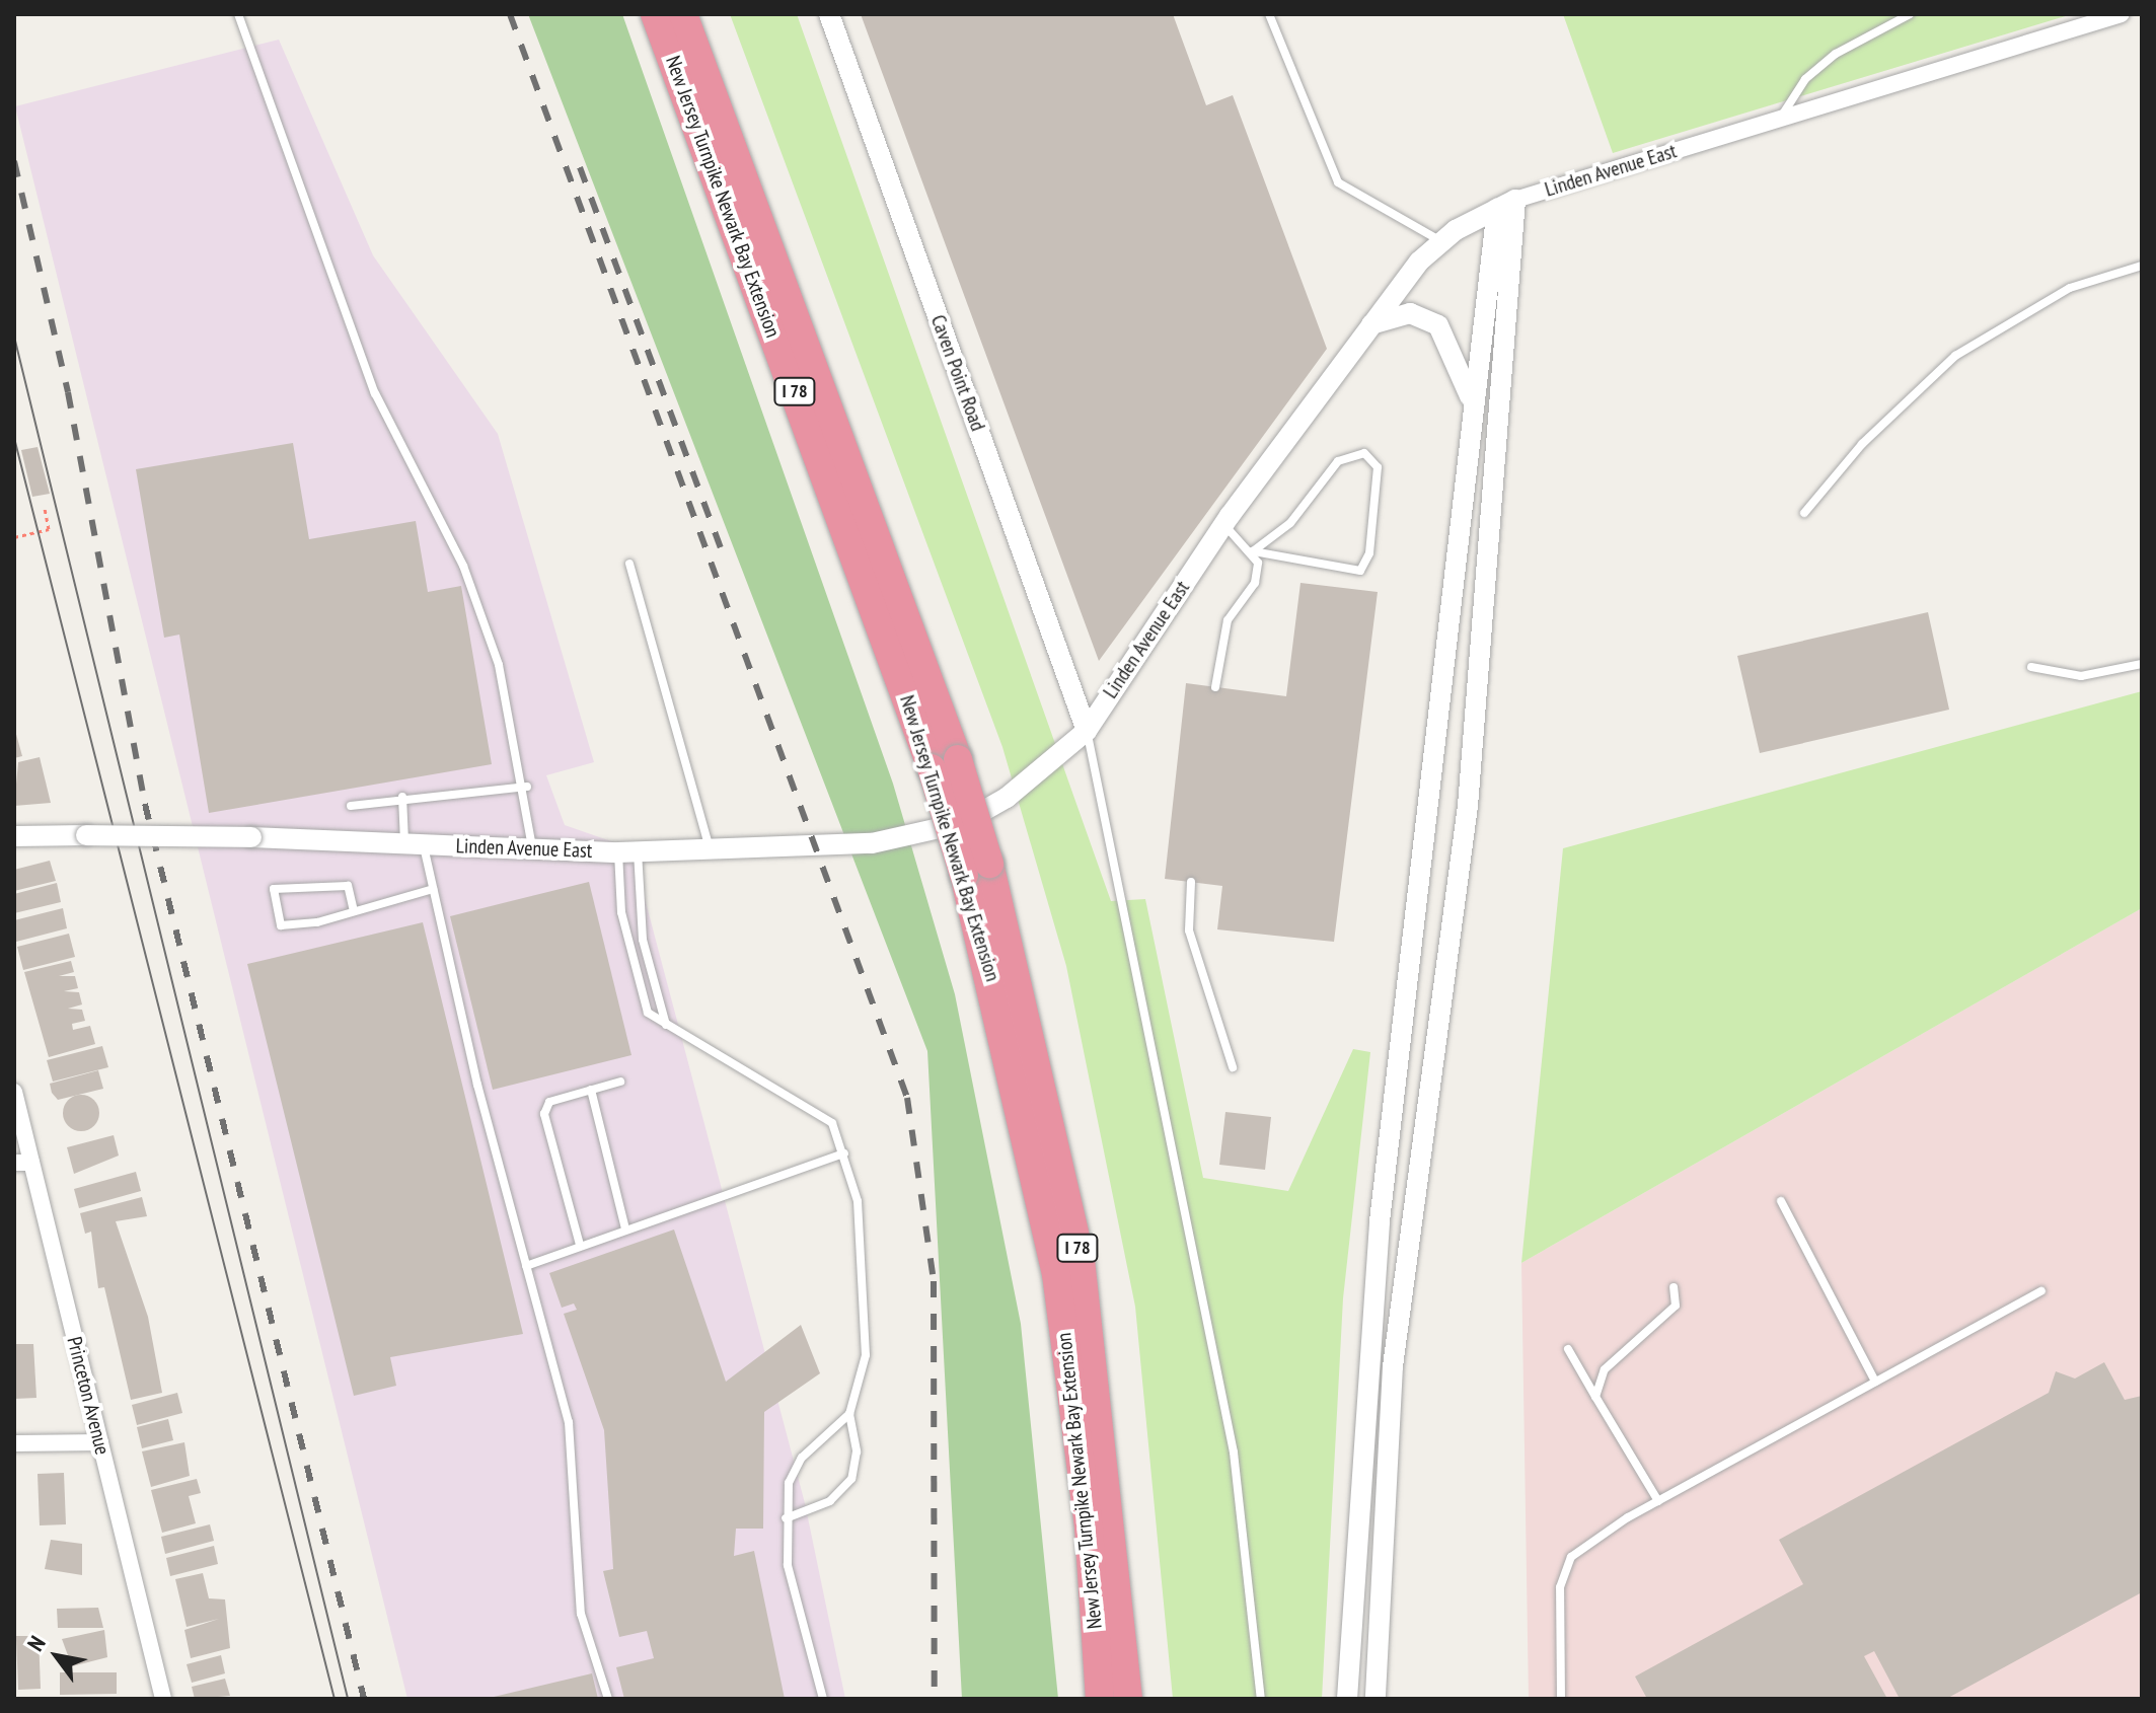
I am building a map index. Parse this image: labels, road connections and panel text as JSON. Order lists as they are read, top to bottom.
{
  "streets": {
    "highway": ["New Jersey Turnpike Newark Bay Extension", "I 78"],
    "street": ["Linden Avenue East", "Caven Point Road", "Princeton Avenue"]
  },
  "crossings": [
    ["Linden Avenue East", "Caven Point Road"]
  ],
  "north": "top left"
}
